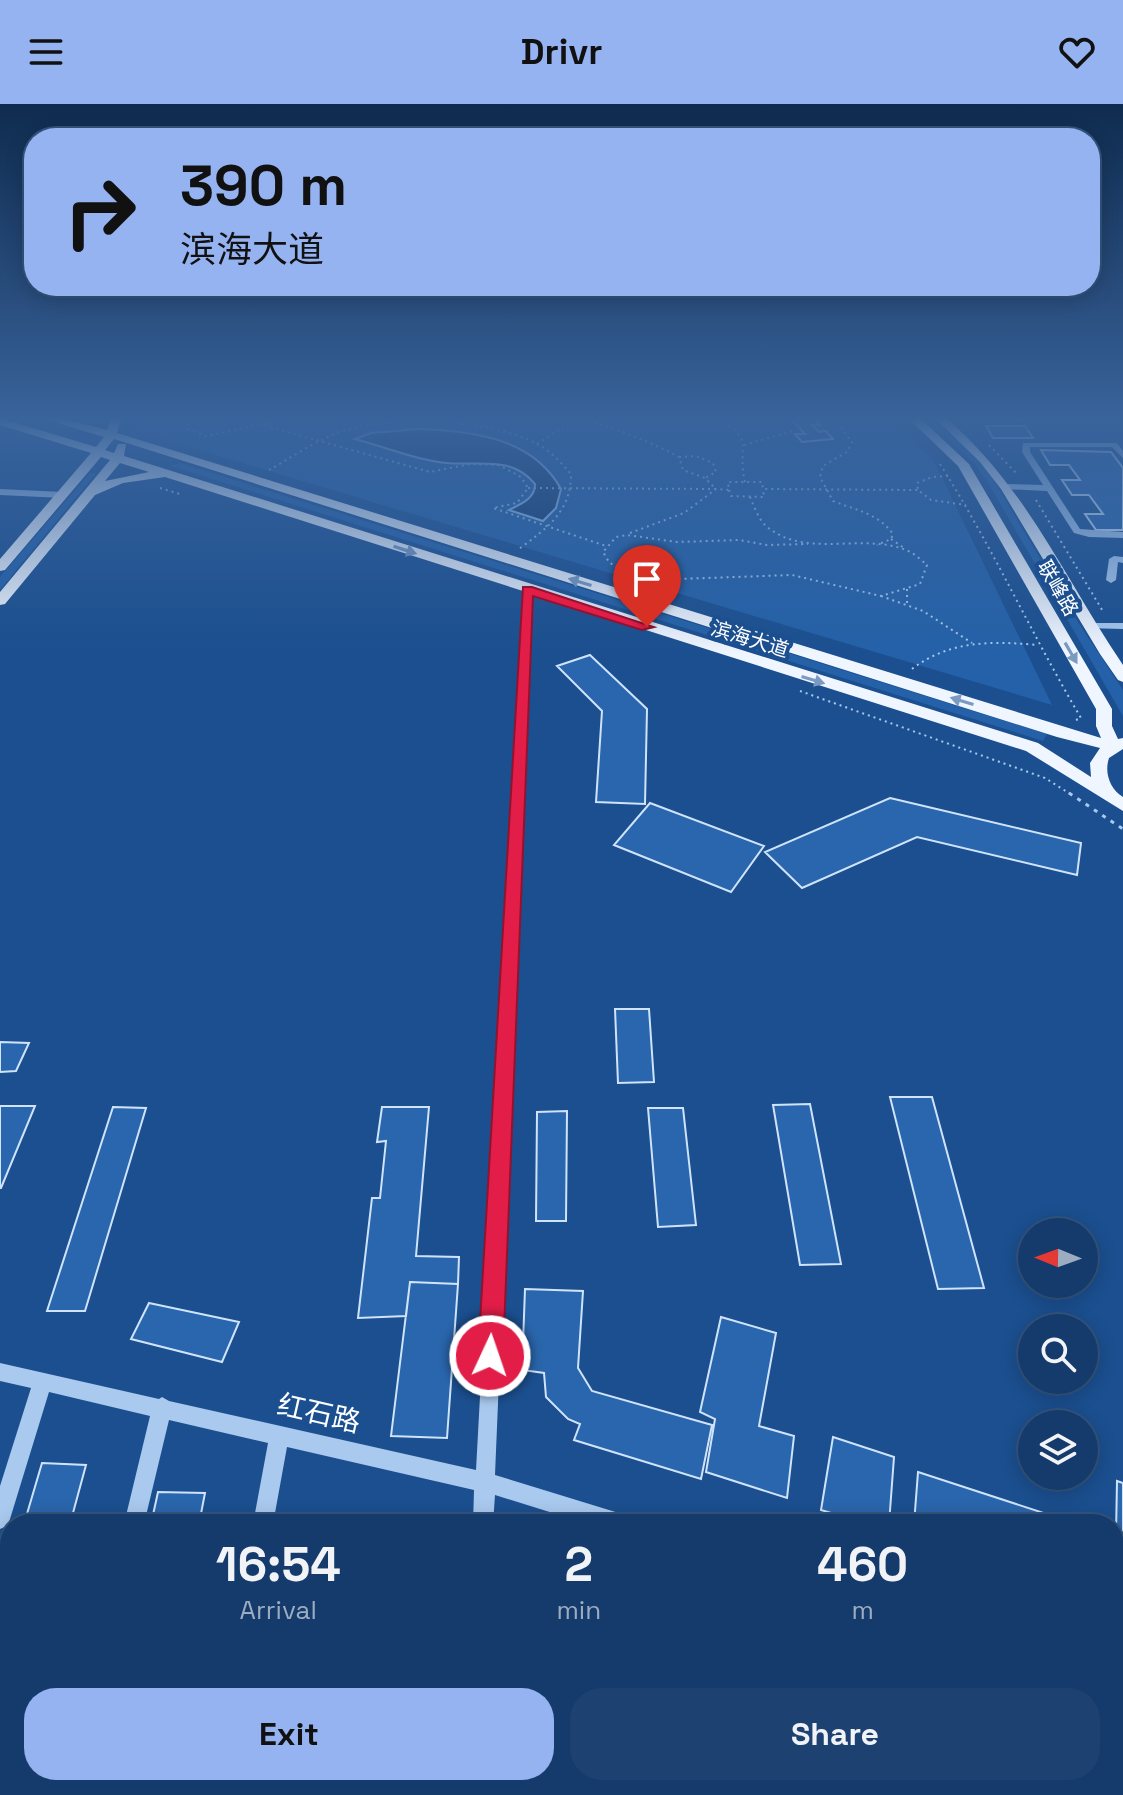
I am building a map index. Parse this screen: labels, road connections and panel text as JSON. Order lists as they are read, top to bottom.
{
  "streets": {
    "main road": ["联峰路", "滨海大道"],
    "street": ["红石路"]
  },
  "crossings": [
    ["联峰路", "滨海大道"]
  ],
  "north": "left",
  "page": {
    "header": "Drivr",
    "turn": ["390 m", "滨海大道"],
    "eta": [
      "16:54",
      "Arrival",
      "2",
      "min",
      "460",
      "m"
    ],
    "buttons": ["Exit", "Share"]
  }
}
